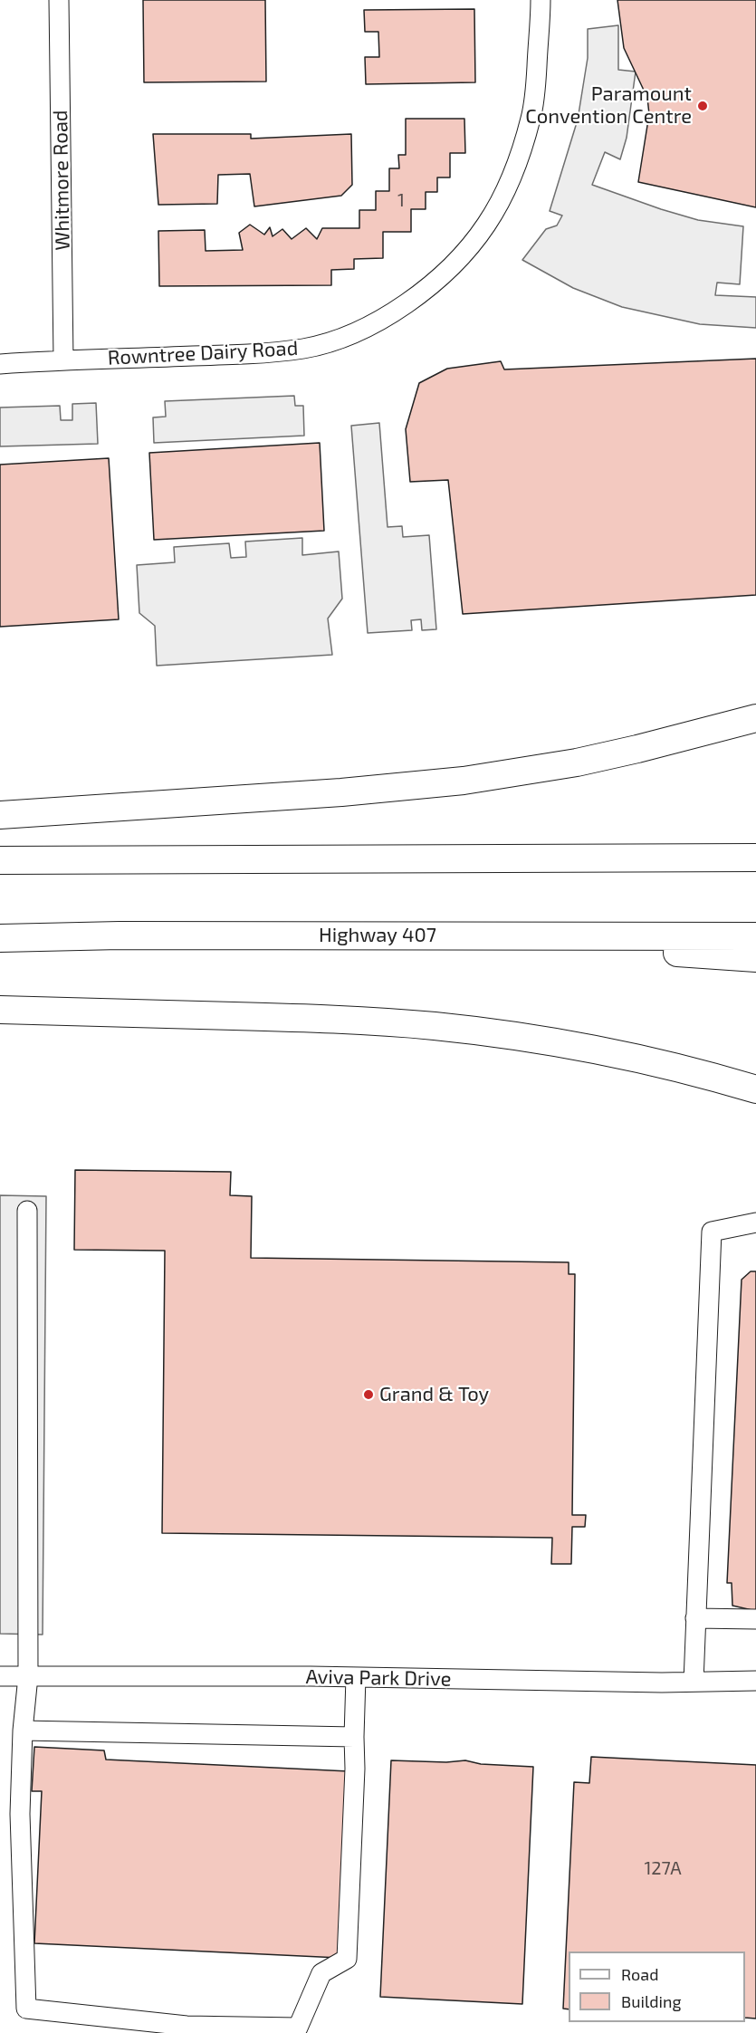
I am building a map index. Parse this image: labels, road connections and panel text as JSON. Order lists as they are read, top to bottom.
{
  "streets": {
    "highway": ["Highway 407"],
    "street": ["Whitmore Road", "Rowntree Dairy Road", "Aviva Park Drive"]
  },
  "crossings": [
    ["Whitmore Road", "Rowntree Dairy Road"]
  ],
  "places": ["Paramount Convention Centre", "Grand & Toy"],
  "house_numbers": ["1", "127A"],
  "legend": ["Road", "Building"]
}
